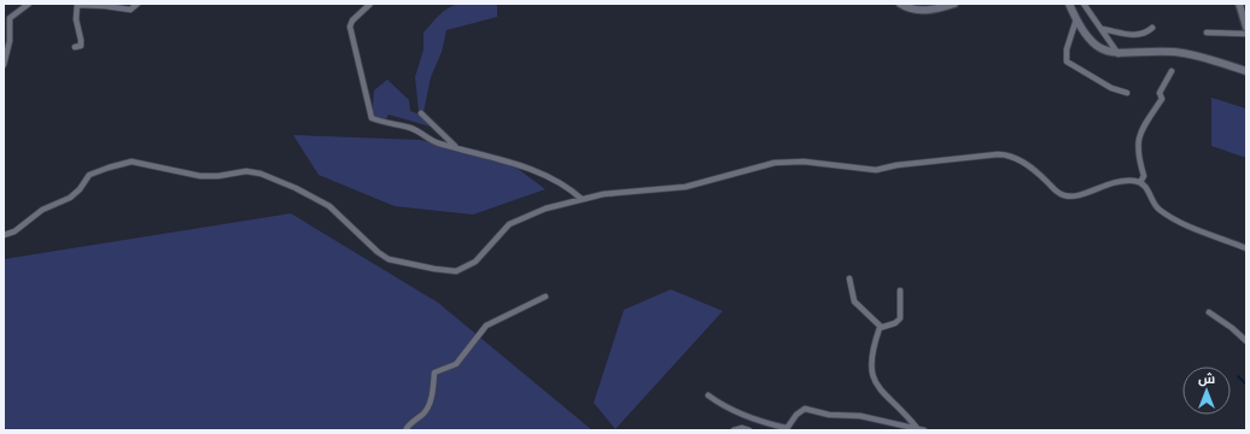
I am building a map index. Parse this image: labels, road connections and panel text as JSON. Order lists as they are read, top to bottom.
{
  "north": "top"
}
